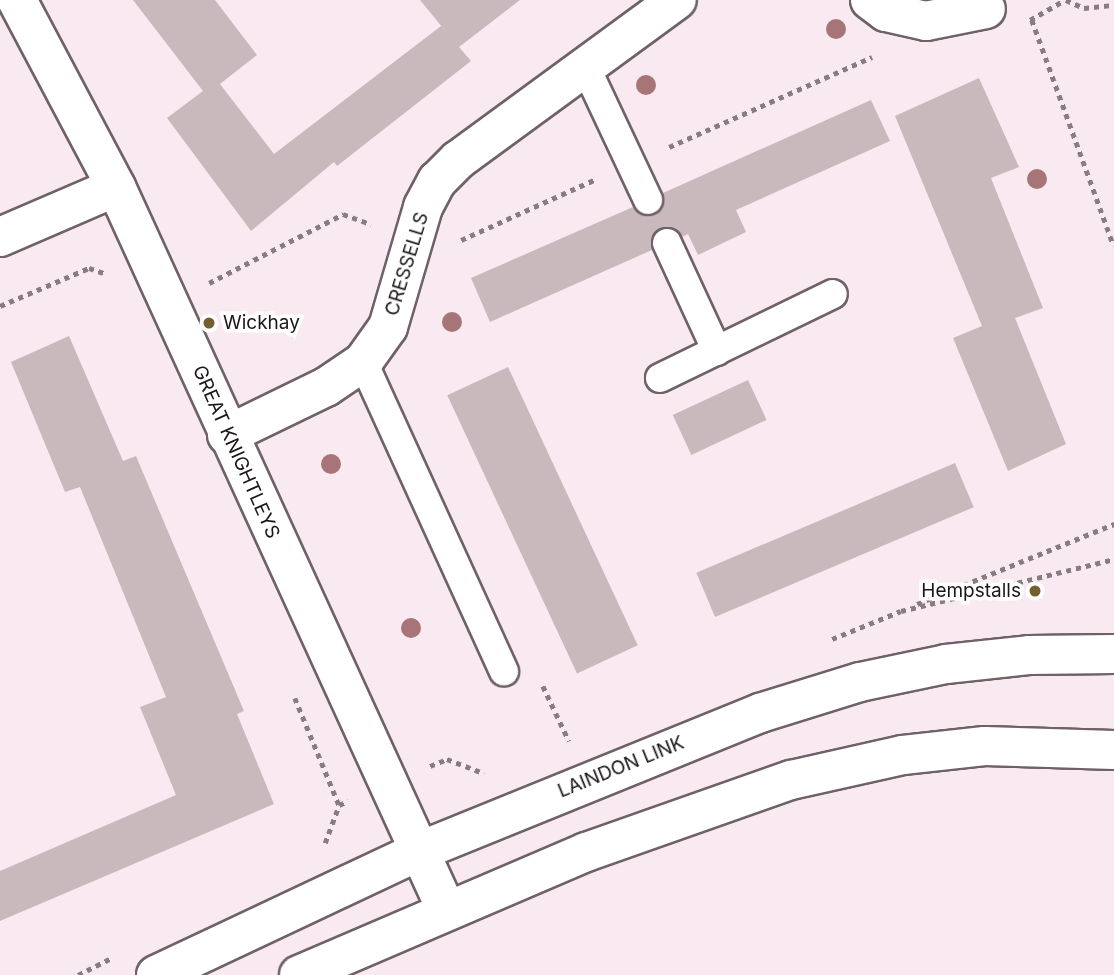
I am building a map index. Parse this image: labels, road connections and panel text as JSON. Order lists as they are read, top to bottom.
{
  "streets": {
    "street": ["CRESSELLS", "GREAT KNIGHTLEYS", "LAINDON LINK"]
  },
  "crossings": [
    ["CRESSELLS", "GREAT KNIGHTLEYS"],
    ["GREAT KNIGHTLEYS", "LAINDON LINK"]
  ],
  "places": ["Wickhay", "Hempstalls"]
}
